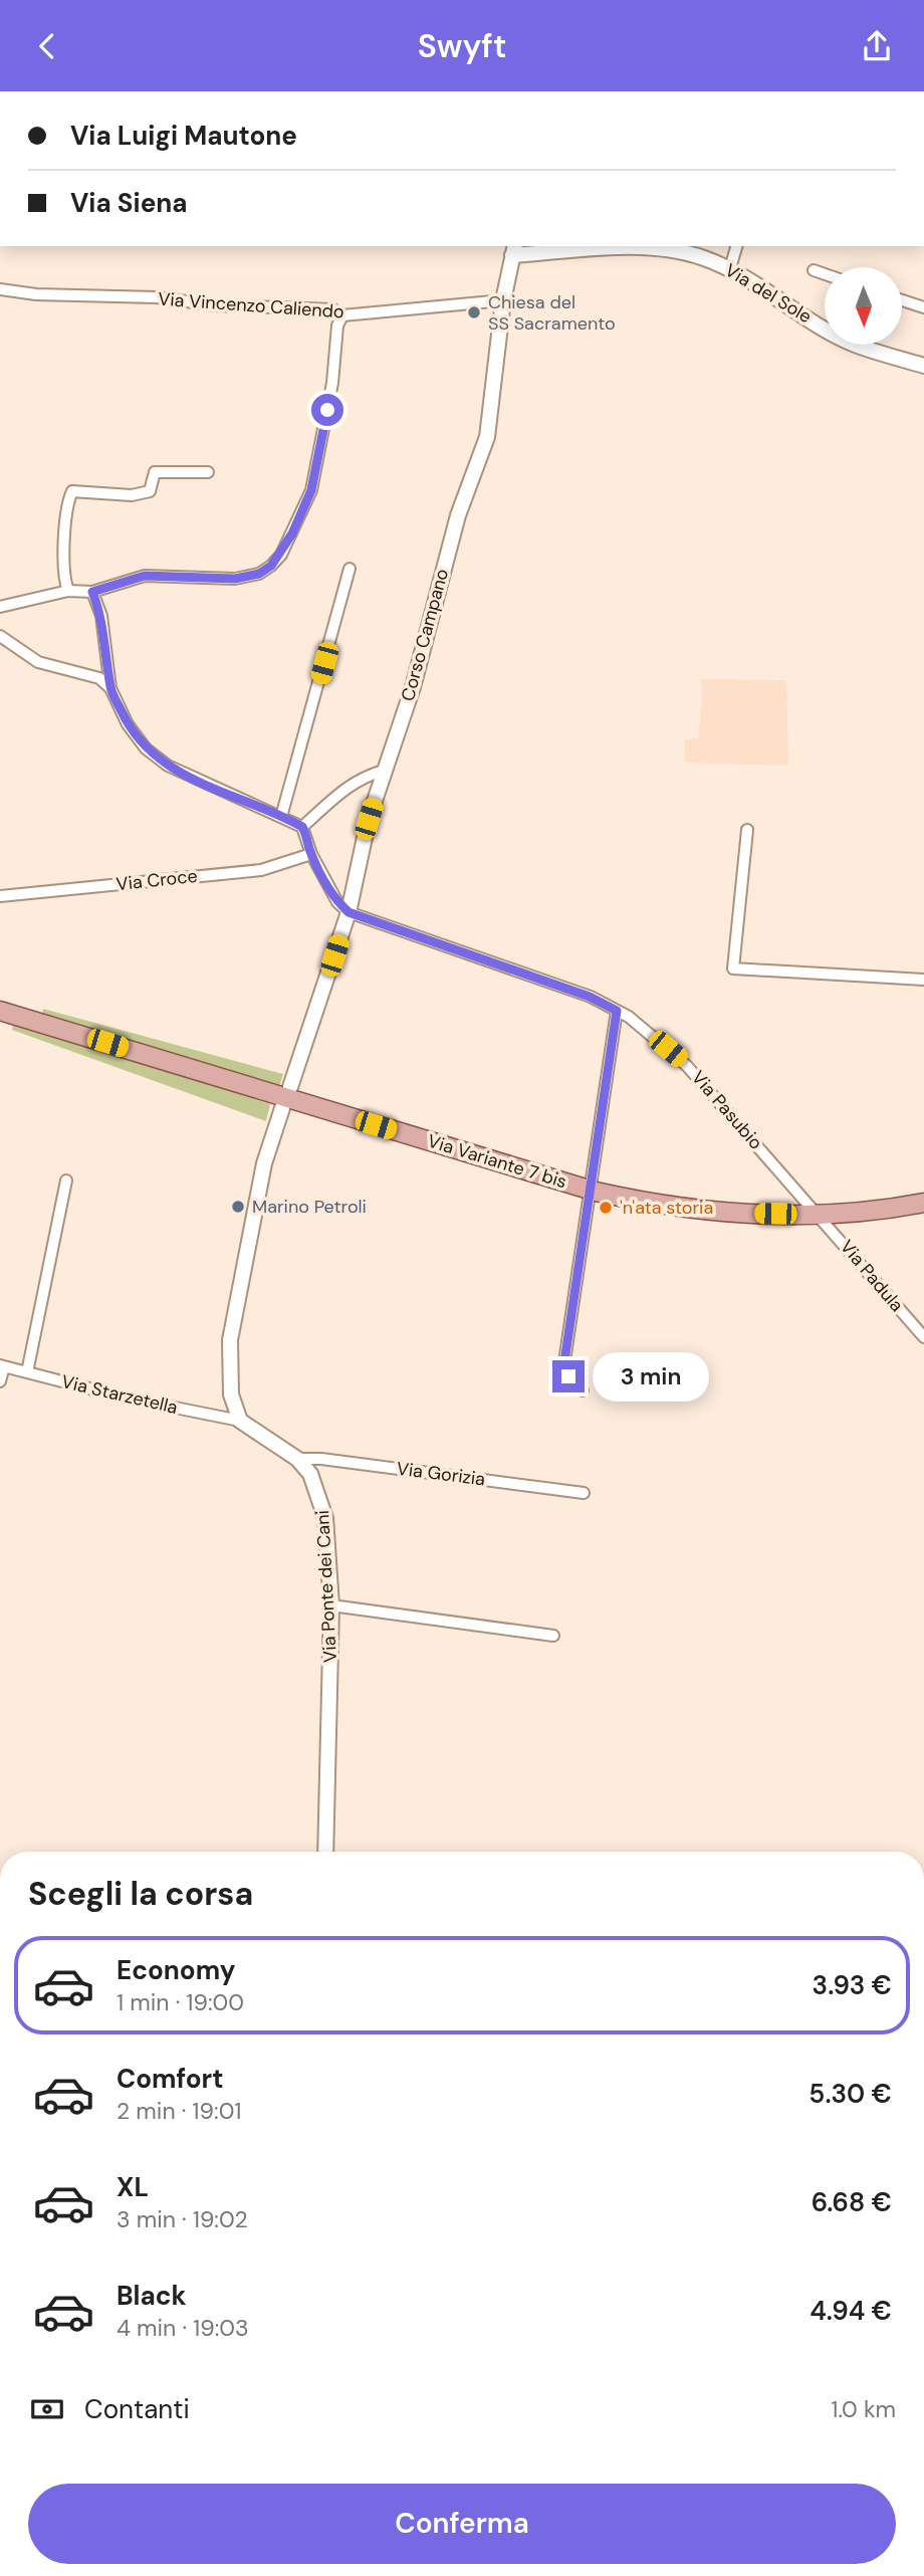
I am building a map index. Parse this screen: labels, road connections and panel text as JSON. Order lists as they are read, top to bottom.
{
  "streets": {
    "main road": ["Via Variante 7 bis"],
    "street": [
      "Via del Sole",
      "Via Vincenzo Caliendo",
      "Corso Campano",
      "Via Croce",
      "Via Pasubio",
      "Via Padula",
      "Via Starzetella",
      "Via Gorizia",
      "Via Ponte dei Cani"
    ]
  },
  "crossings": [
    ["Via del Sole", "Corso Campano"],
    ["Via Vincenzo Caliendo", "Corso Campano"],
    ["Corso Campano", "Via Pasubio"],
    ["Via Pasubio", "Via Variante 7 bis"],
    ["Via Pasubio", "Via Padula"],
    ["Via Variante 7 bis", "Via Padula"],
    ["Via Starzetella", "Via Ponte dei Cani"],
    ["Via Gorizia", "Via Ponte dei Cani"]
  ],
  "places": ["Chiesa del SS Sacramento", "Marino Petroli", "'n'ata storia"],
  "north": "bottom",
  "page": {
    "header": "Swyft",
    "banner": ["Via Luigi Mautone", "Via Siena"],
    "bubble": "3 min",
    "heading": "Scegli la corsa",
    "list": [
      {
        "name": "Economy",
        "note": "1 min · 19:00",
        "value": "3.93 €"
      },
      {
        "name": "Comfort",
        "note": "2 min · 19:01",
        "value": "5.30 €"
      },
      {
        "name": "XL",
        "note": "3 min · 19:02",
        "value": "6.68 €"
      },
      {
        "name": "Black",
        "note": "4 min · 19:03",
        "value": "4.94 €"
      }
    ],
    "pay": ["Contanti", "1.0 km"],
    "buttons": "Conferma"
  }
}
